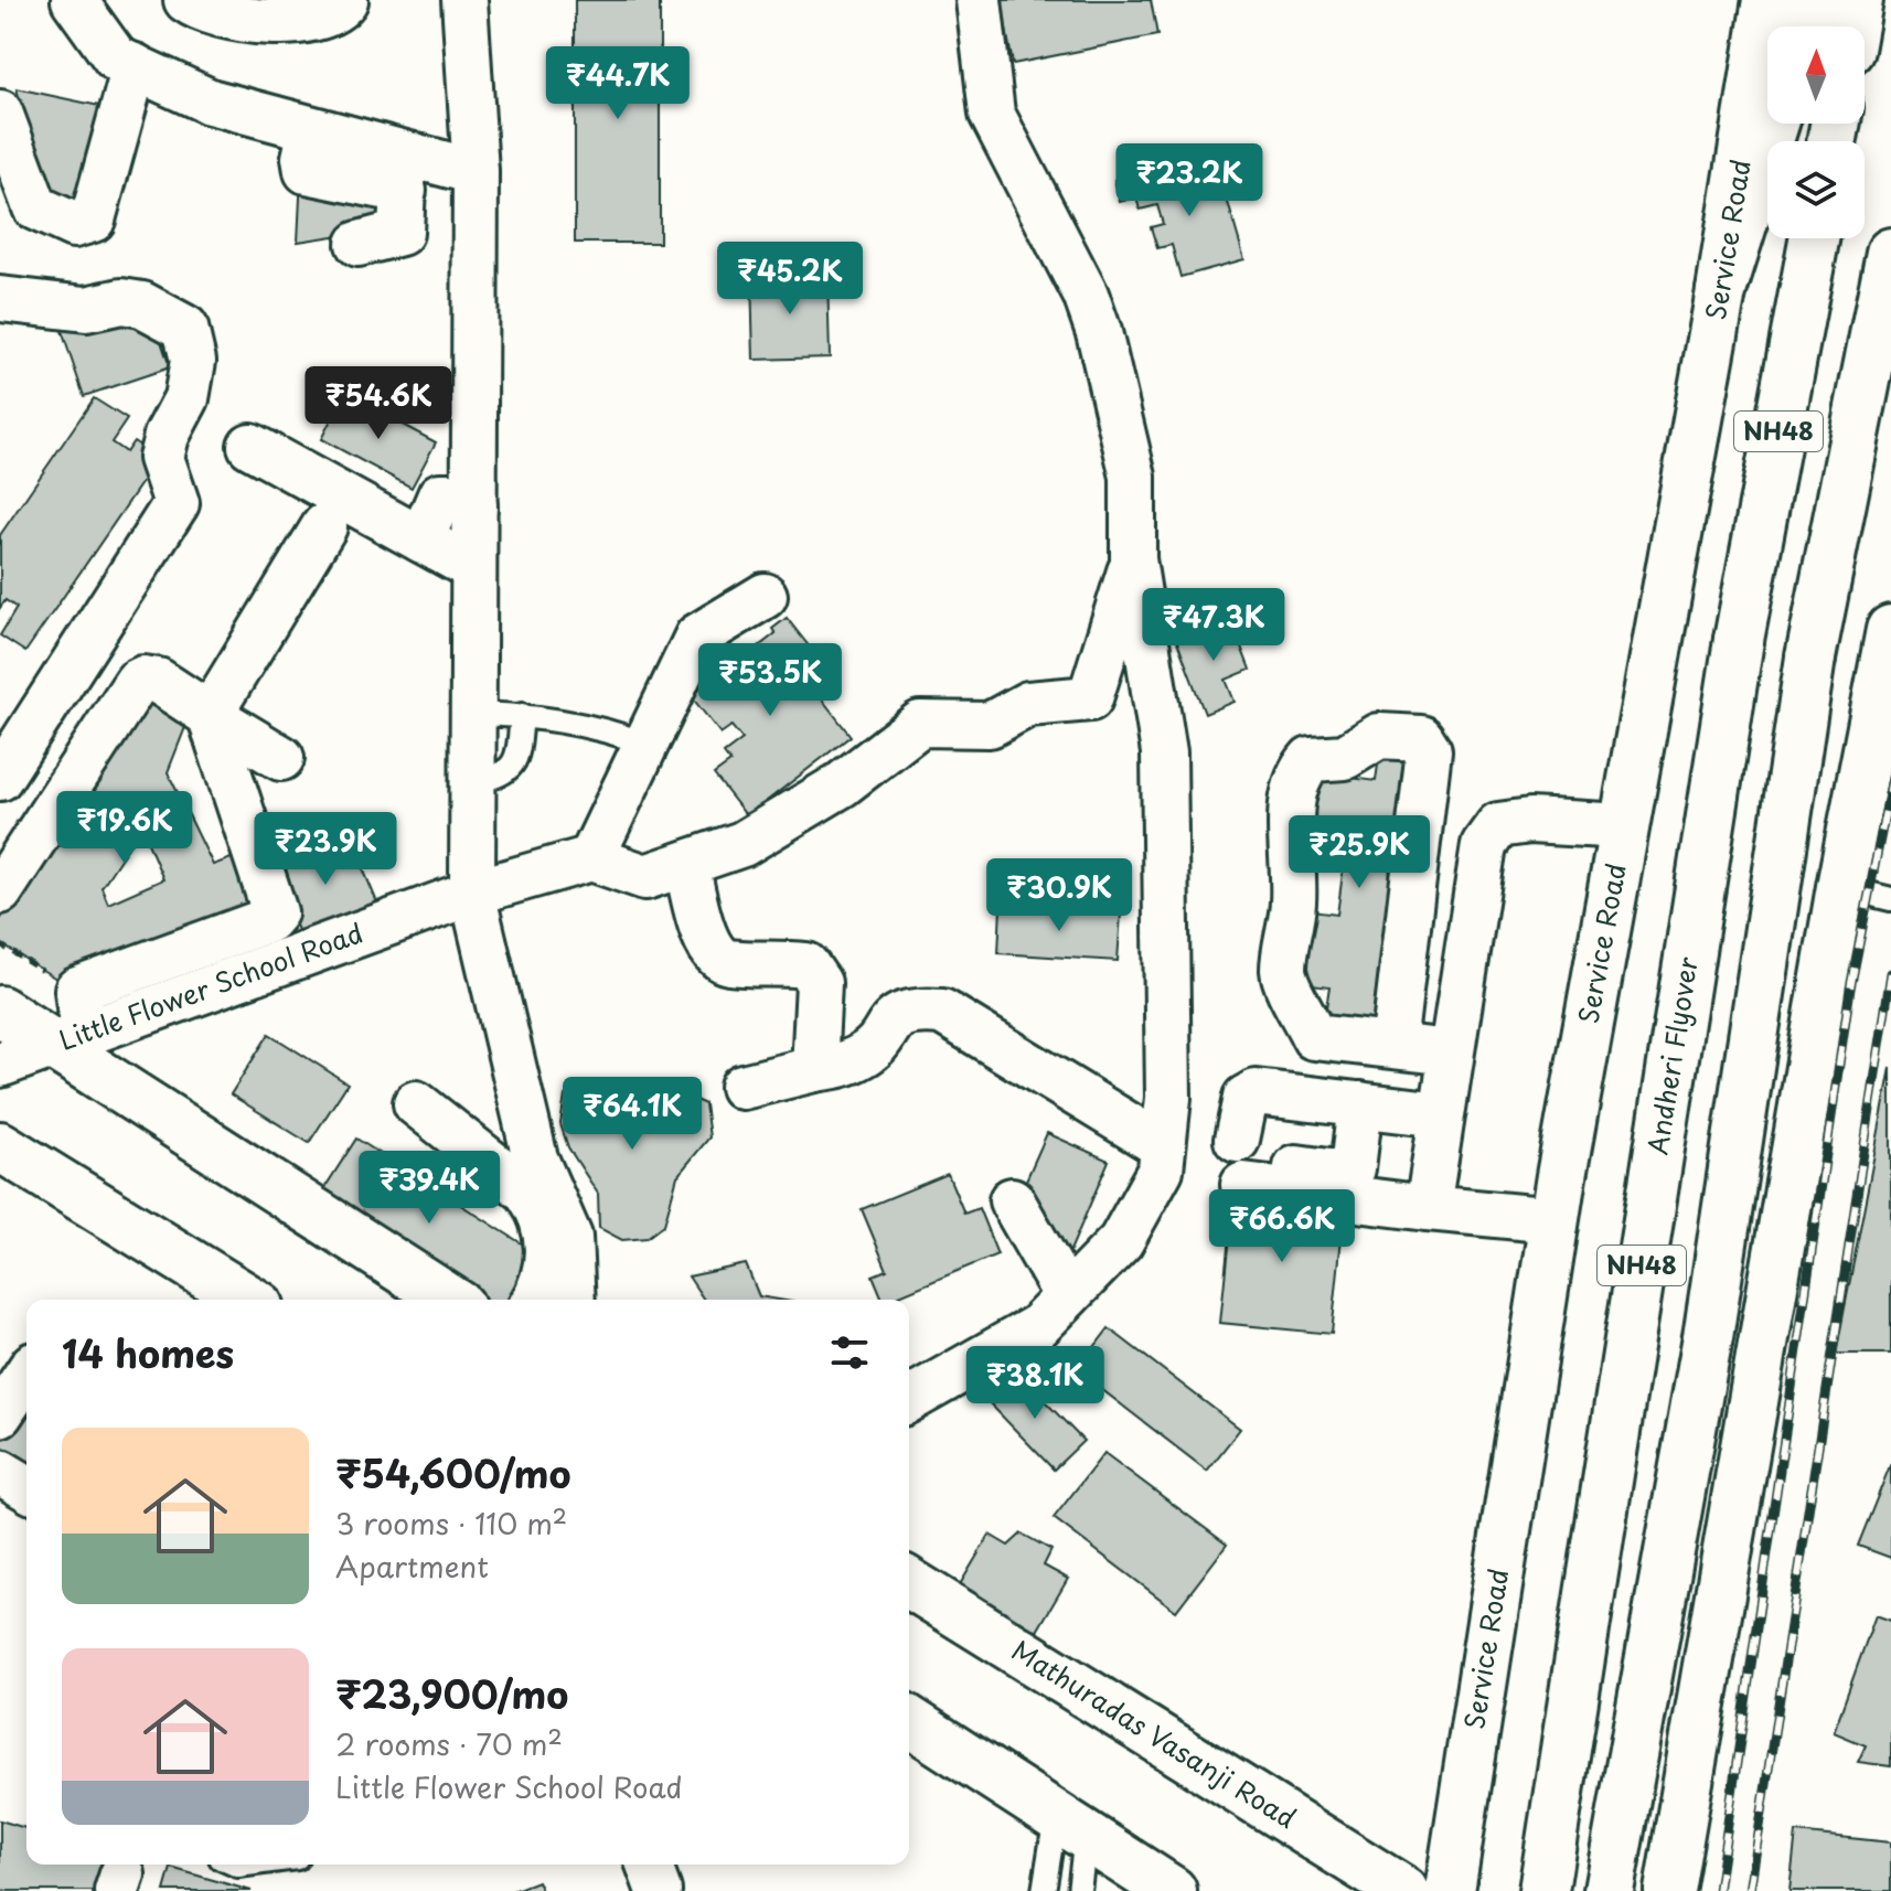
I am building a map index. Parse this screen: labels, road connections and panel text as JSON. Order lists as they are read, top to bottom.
{
  "streets": {
    "main road": [
      "Service Road",
      "NH48",
      "Andheri Flyover",
      "Mathuradas Vasanji Road"
    ],
    "street": ["Little Flower School Road"]
  },
  "north": "top",
  "page": {
    "price": [
      "₹44.7K",
      "₹23.2K",
      "₹45.2K",
      "₹54.6K",
      "₹47.3K",
      "₹53.5K",
      "₹19.6K",
      "₹23.9K",
      "₹25.9K",
      "₹30.9K",
      "₹64.1K",
      "₹39.4K",
      "₹66.6K",
      "₹38.1K"
    ],
    "heading": "14 homes",
    "list": [
      {
        "name": "₹54,600/mo",
        "note": "3 rooms · 110 m² · Apartment"
      },
      {
        "name": "₹23,900/mo",
        "note": "2 rooms · 70 m² · Little Flower School Road"
      }
    ]
  }
}
